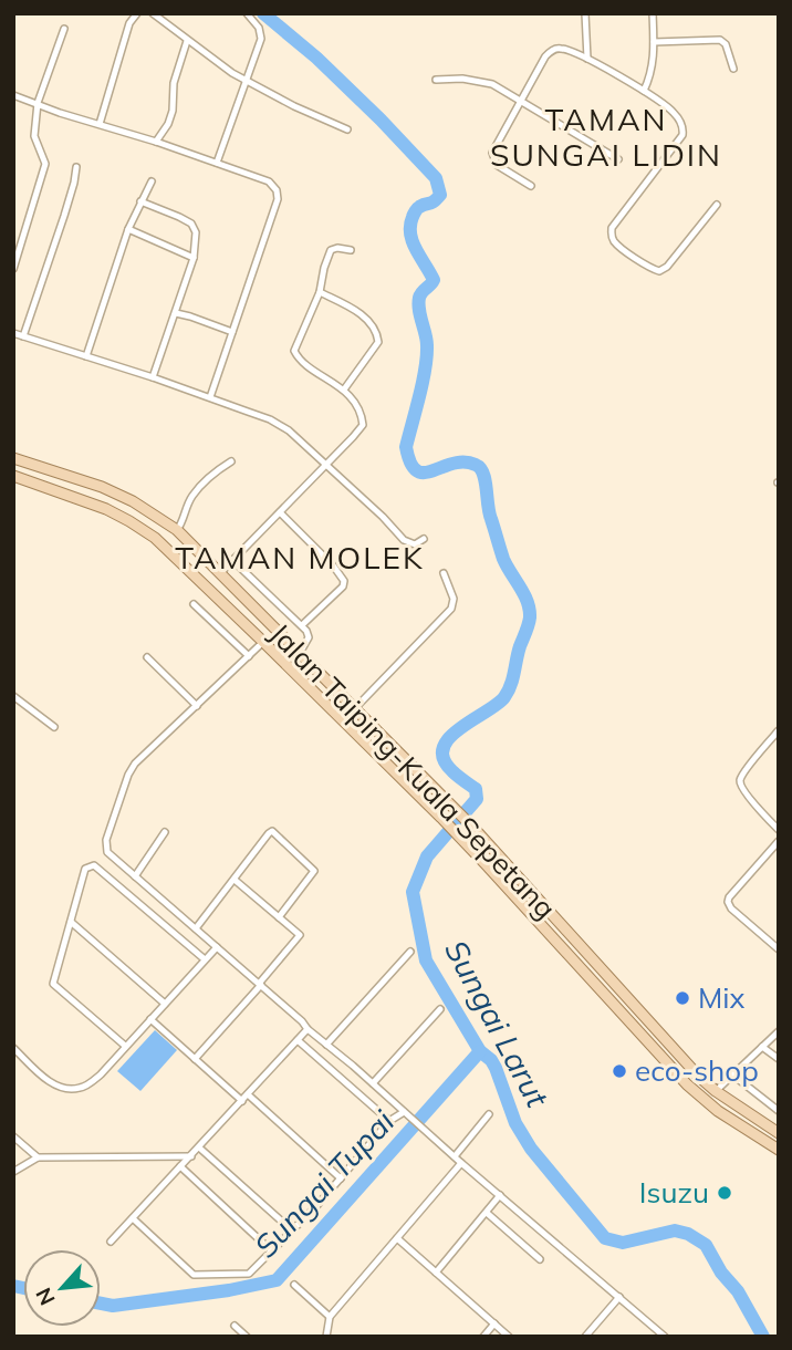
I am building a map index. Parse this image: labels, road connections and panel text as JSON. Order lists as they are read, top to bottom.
{
  "streets": {
    "main road": ["Jalan Taiping-Kuala Sepetang"]
  },
  "districts": ["TAMAN SUNGAI LIDIN", "TAMAN MOLEK"],
  "water": ["Sungai Larut", "Sungai Tupai"],
  "places": ["Mix", "eco-shop", "Isuzu"],
  "north": "bottom left"
}
